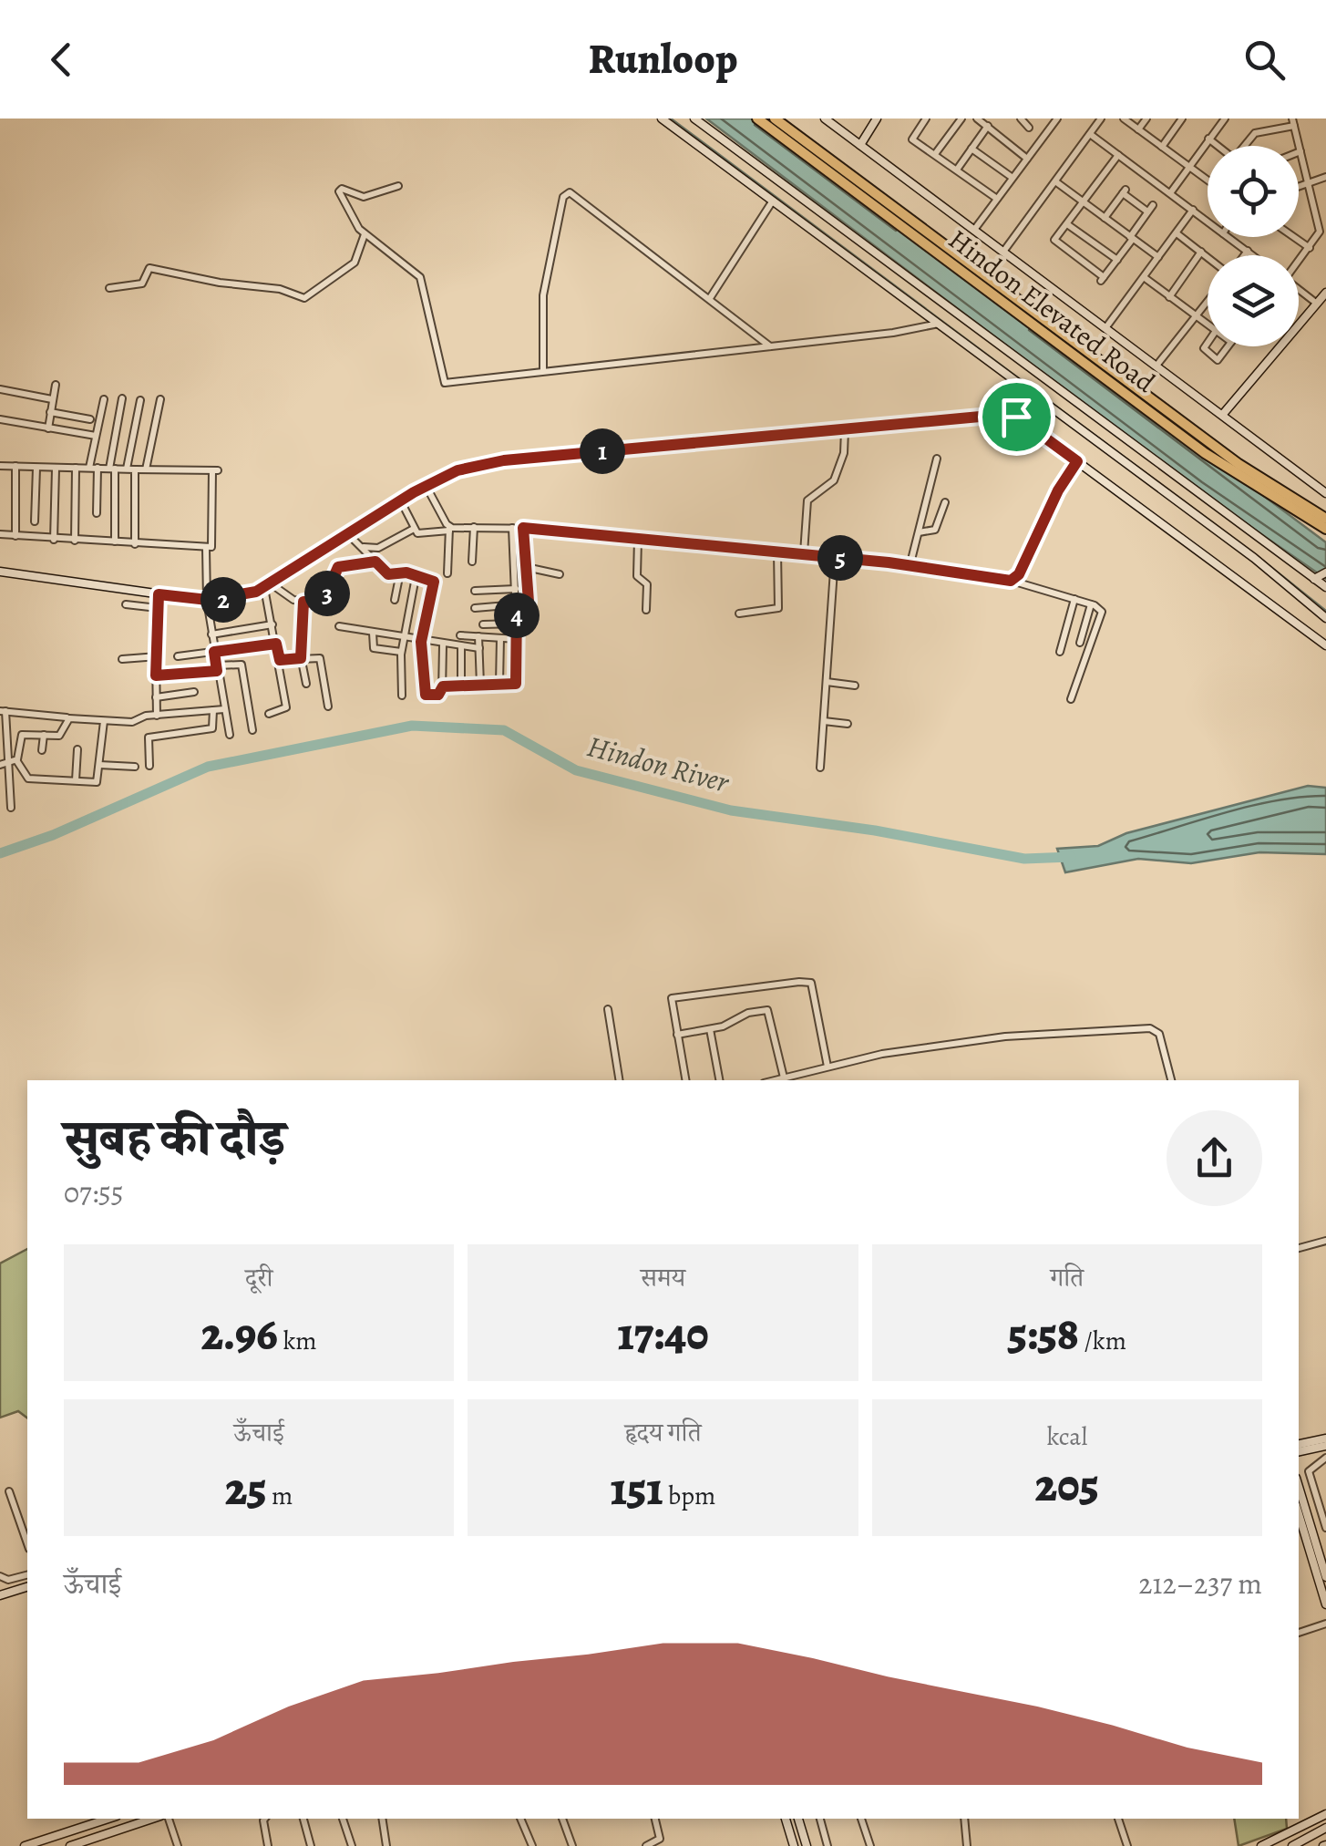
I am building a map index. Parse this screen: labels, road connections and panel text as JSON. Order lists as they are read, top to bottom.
{
  "streets": {
    "highway": ["Hindon Elevated Road"]
  },
  "water": ["Hindon River"],
  "page": {
    "header": "Runloop",
    "pins": [
      "1",
      "5",
      "3",
      "2",
      "4"
    ],
    "heading": ["सुबह की दौड़", "07:55"],
    "stats": [
      ["दूरी", "2.96 km"],
      ["समय", "17:40"],
      ["गति", "5:58 /km"],
      ["ऊँचाई", "25 m"],
      ["हृदय गति", "151 bpm"],
      ["kcal", "205"]
    ],
    "chart": ["ऊँचाई", "212–237 m"]
  }
}
